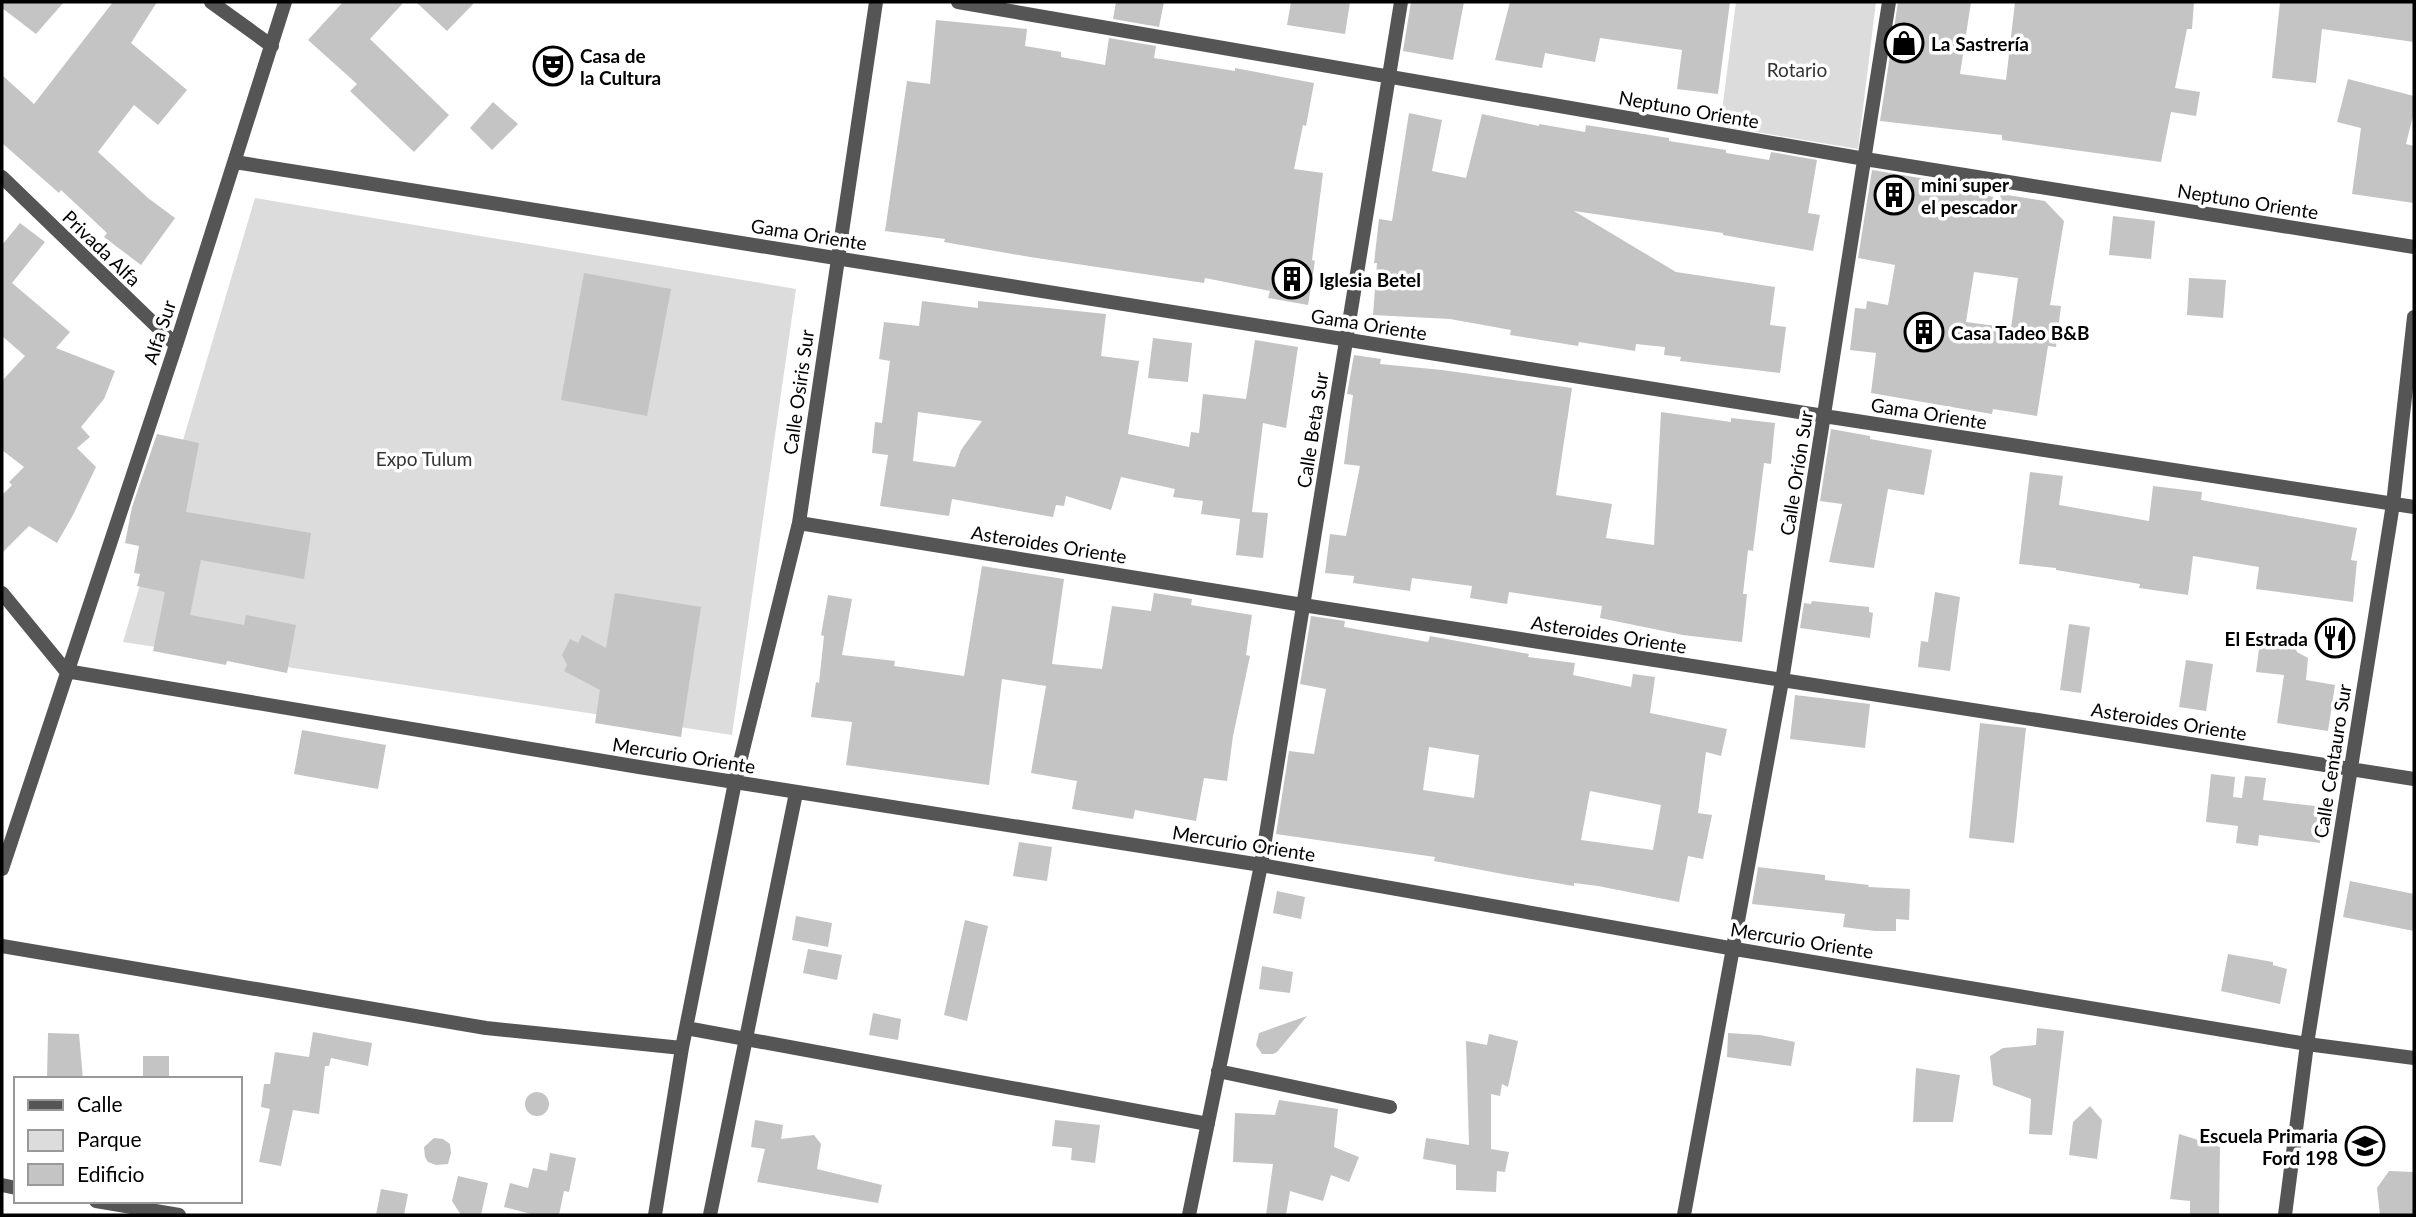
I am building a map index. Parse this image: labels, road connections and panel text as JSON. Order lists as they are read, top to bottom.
{
  "streets": {
    "street": [
      "Neptuno Oriente",
      "Gama Oriente",
      "Privada Alfa",
      "Alfa Sur",
      "Calle Osiris Sur",
      "Calle Beta Sur",
      "Calle Orión Sur",
      "Asteroides Oriente",
      "Mercurio Oriente",
      "Calle Centauro Sur"
    ]
  },
  "crossings": [
    ["Neptuno Oriente", "Calle Beta Sur"],
    ["Neptuno Oriente", "Calle Orión Sur"],
    ["Gama Oriente", "Alfa Sur"],
    ["Gama Oriente", "Calle Osiris Sur"],
    ["Gama Oriente", "Calle Beta Sur"],
    ["Gama Oriente", "Calle Orión Sur"],
    ["Gama Oriente", "Calle Centauro Sur"],
    ["Privada Alfa", "Alfa Sur"],
    ["Alfa Sur", "Mercurio Oriente"],
    ["Calle Osiris Sur", "Asteroides Oriente"],
    ["Calle Osiris Sur", "Mercurio Oriente"],
    ["Calle Beta Sur", "Asteroides Oriente"],
    ["Calle Beta Sur", "Mercurio Oriente"],
    ["Calle Orión Sur", "Asteroides Oriente"],
    ["Calle Orión Sur", "Mercurio Oriente"],
    ["Asteroides Oriente", "Calle Centauro Sur"],
    ["Mercurio Oriente", "Calle Centauro Sur"]
  ],
  "parks": ["Rotario", "Expo Tulum"],
  "places": {
    "shop": ["La Sastrería"],
    "theatre": ["Casa de la Cultura"],
    "building": ["mini super el pescador", "Iglesia Betel", "Casa Tadeo B&B"],
    "restaurant": ["El Estrada"],
    "school or university": ["Escuela Primaria Ford 198"]
  },
  "legend": ["Calle", "Parque", "Edificio"]
}
